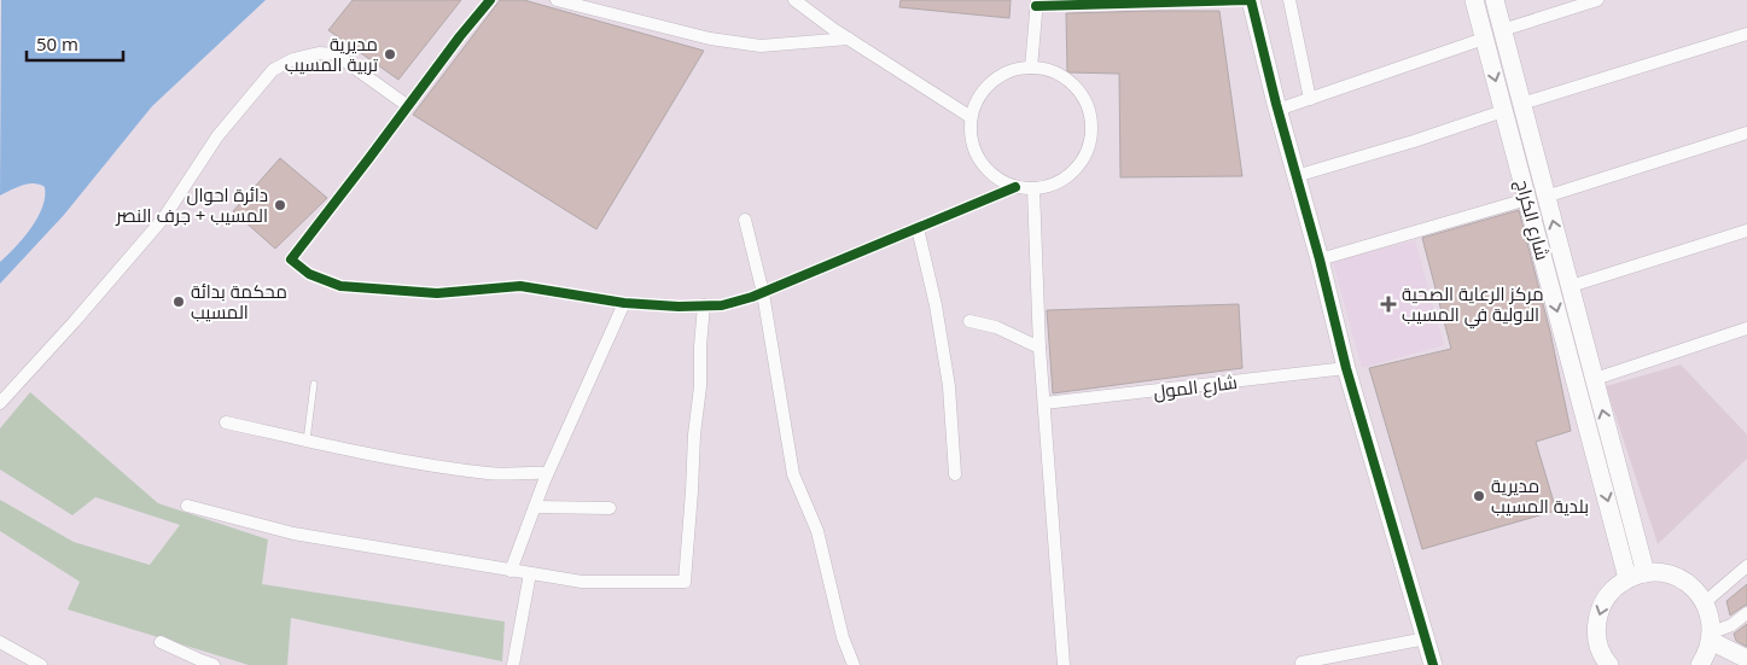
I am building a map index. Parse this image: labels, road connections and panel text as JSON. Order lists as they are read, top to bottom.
{
  "streets": {
    "main road": ["شارع الكراج"],
    "street": ["شارع المول"]
  },
  "places": {
    "other": [
      "مديرية تربية المسيب",
      "دائرة احوال المسيب + جرف النصر",
      "محكمة بدائة المسيب",
      "مديرية بلدية المسيب"
    ],
    "health": ["مركز الرعاية الصحية الاولية في المسيب"]
  },
  "scale_bar": "50 m"
}
